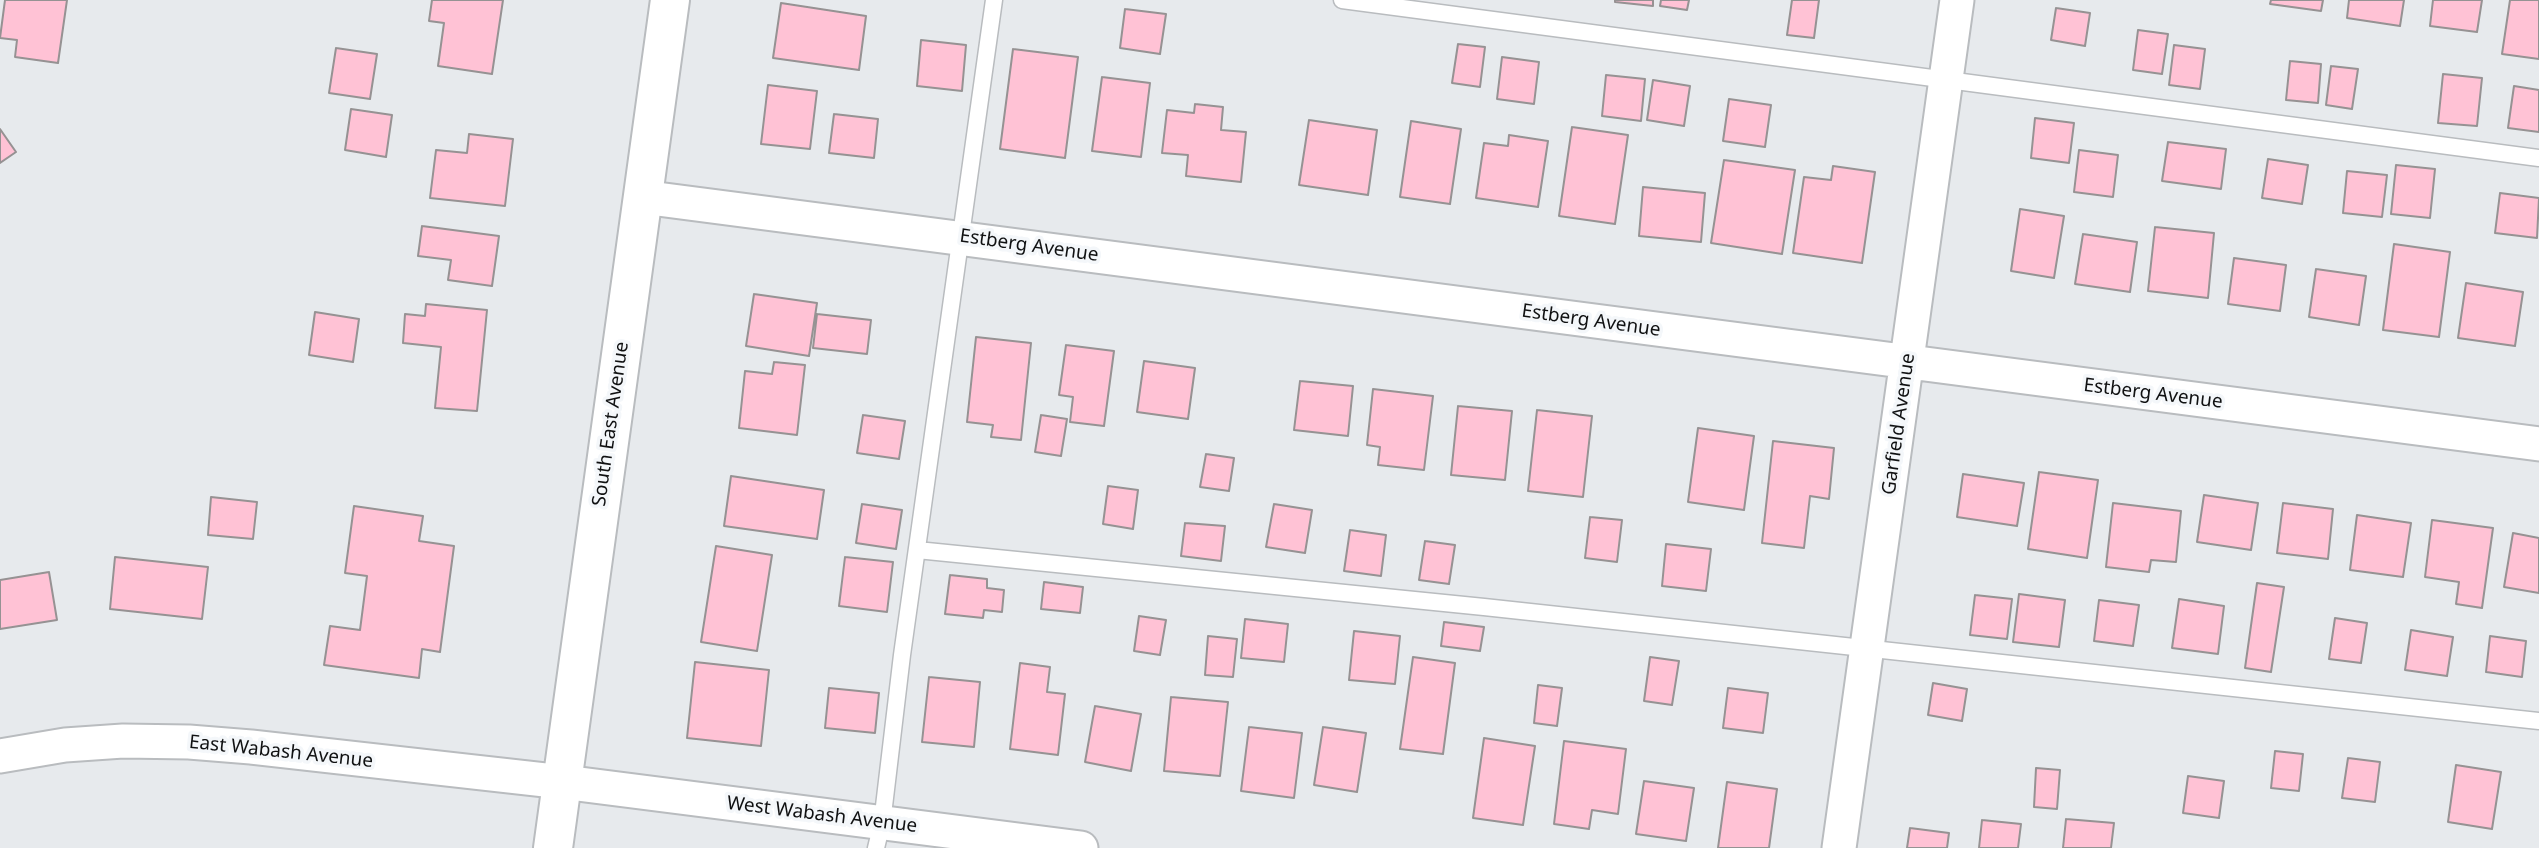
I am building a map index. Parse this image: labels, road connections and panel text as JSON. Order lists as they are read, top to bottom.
{
  "streets": {
    "main road": ["South East Avenue"],
    "street": [
      "Estberg Avenue",
      "Garfield Avenue",
      "East Wabash Avenue",
      "West Wabash Avenue"
    ]
  },
  "crossings": [
    ["Estberg Avenue", "South East Avenue"],
    ["Estberg Avenue", "Garfield Avenue"],
    ["South East Avenue", "East Wabash Avenue"],
    ["South East Avenue", "West Wabash Avenue"],
    ["East Wabash Avenue", "West Wabash Avenue"]
  ]
}
